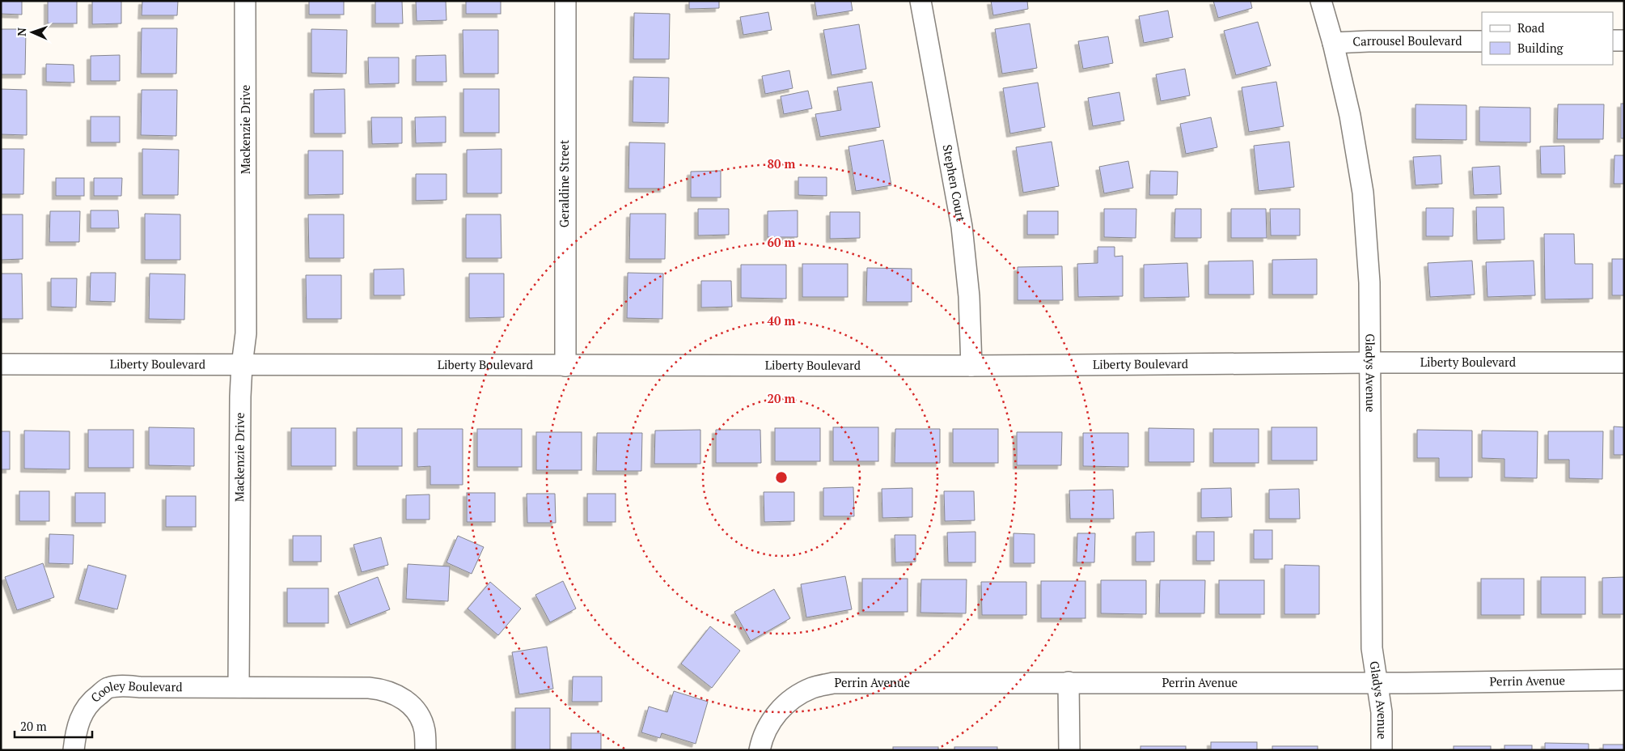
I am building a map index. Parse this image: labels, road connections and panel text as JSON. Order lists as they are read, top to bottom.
{
  "streets": {
    "street": [
      "Carrousel Boulevard",
      "Mackenzie Drive",
      "Stephen Court",
      "Geraldine Street",
      "Liberty Boulevard",
      "Gladys Avenue",
      "Perrin Avenue",
      "Cooley Boulevard"
    ]
  },
  "crossings": [
    ["Carrousel Boulevard", "Gladys Avenue"],
    ["Mackenzie Drive", "Liberty Boulevard"],
    ["Mackenzie Drive", "Cooley Boulevard"],
    ["Stephen Court", "Liberty Boulevard"],
    ["Geraldine Street", "Liberty Boulevard"],
    ["Liberty Boulevard", "Gladys Avenue"],
    ["Gladys Avenue", "Perrin Avenue"]
  ],
  "legend": ["Road", "Building"],
  "scale_bar": "20 m",
  "north": "left",
  "rings": [
    "80 m",
    "60 m",
    "40 m",
    "20 m"
  ]
}
